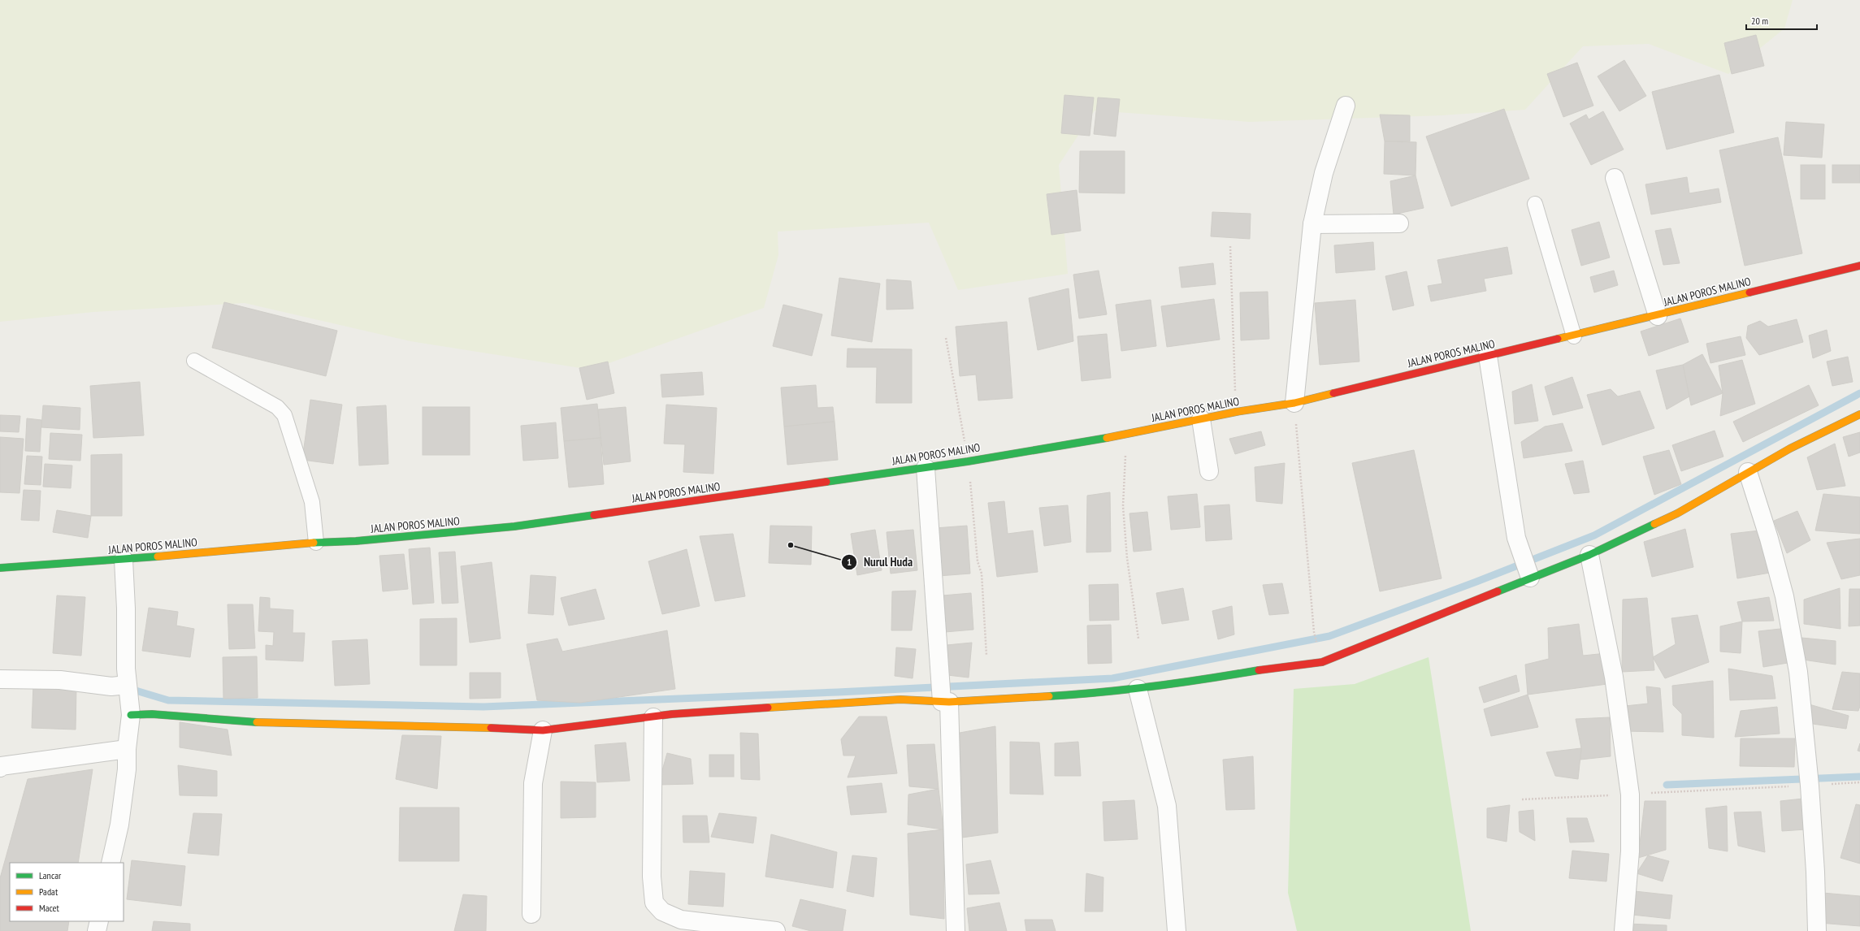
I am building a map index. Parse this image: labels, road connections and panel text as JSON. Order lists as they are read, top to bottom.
{
  "streets": {
    "main road": ["JALAN POROS MALINO"]
  },
  "places": ["Nurul Huda"],
  "legend": ["Lancar", "Padat", "Macet"],
  "scale_bar": "20 m"
}
